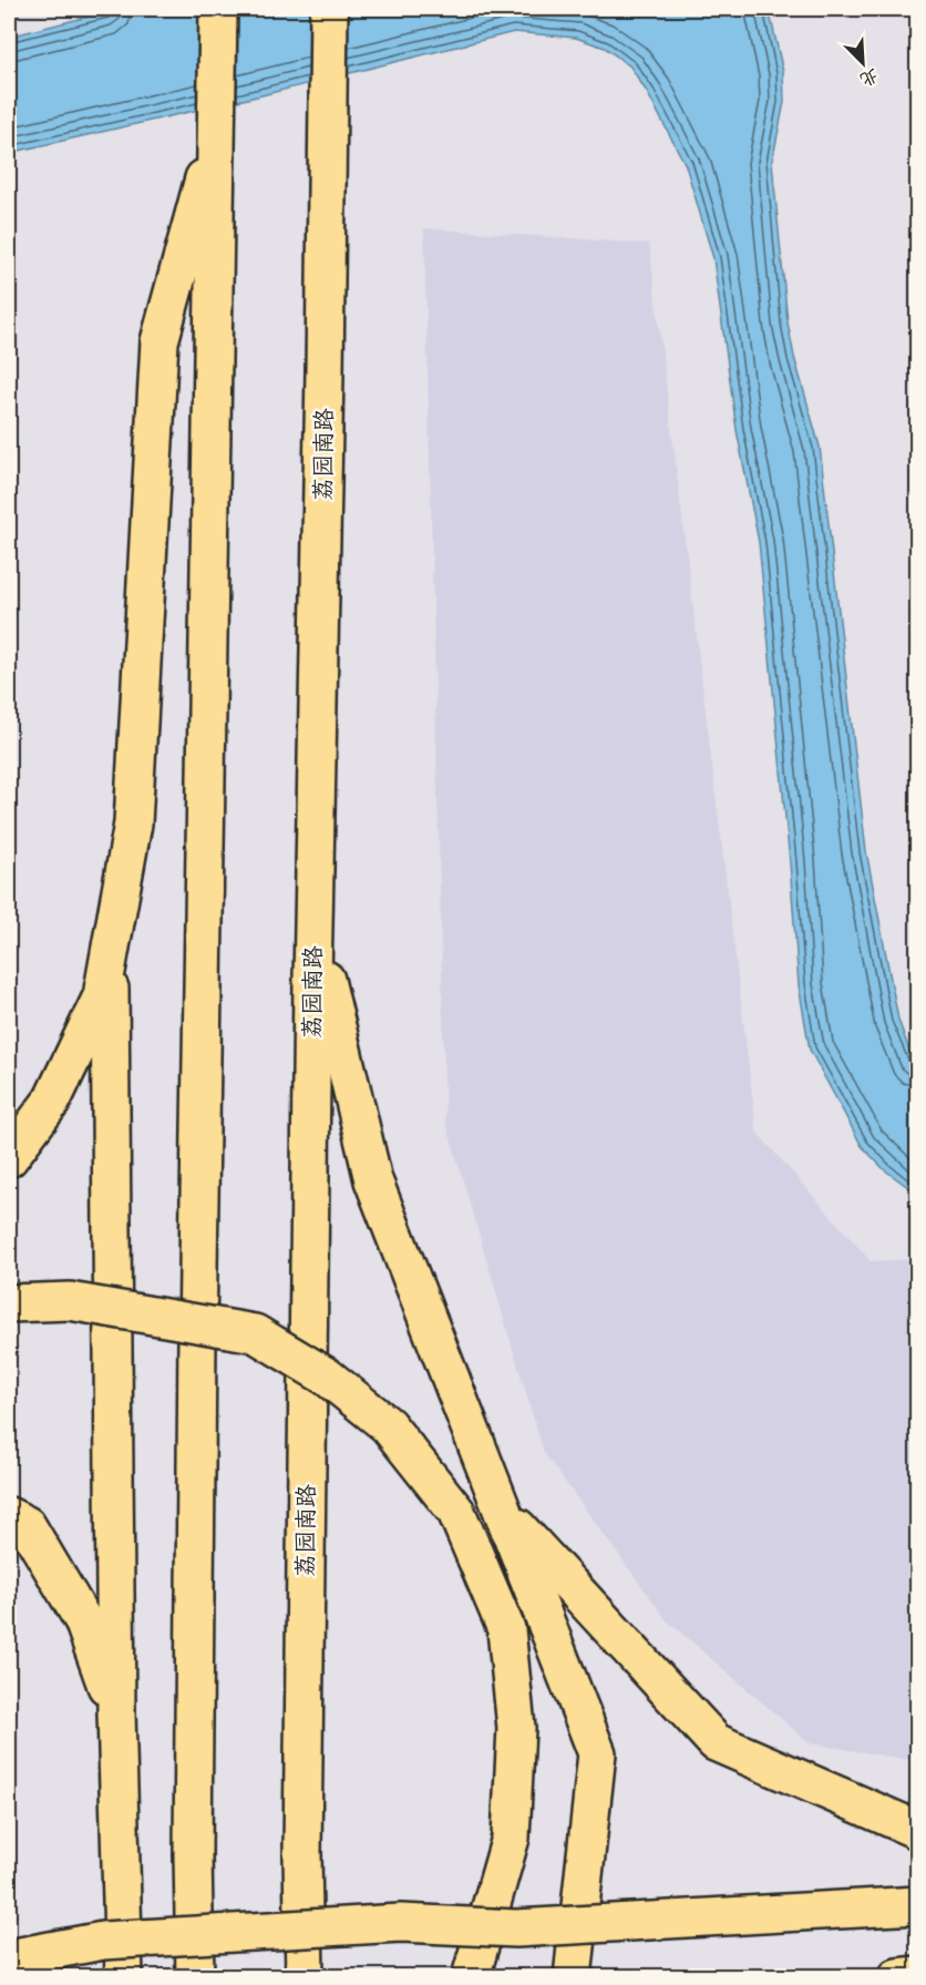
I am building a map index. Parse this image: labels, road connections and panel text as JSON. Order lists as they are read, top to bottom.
{
  "streets": {
    "main road": ["荔园南路"]
  },
  "north": "bottom right"
}
